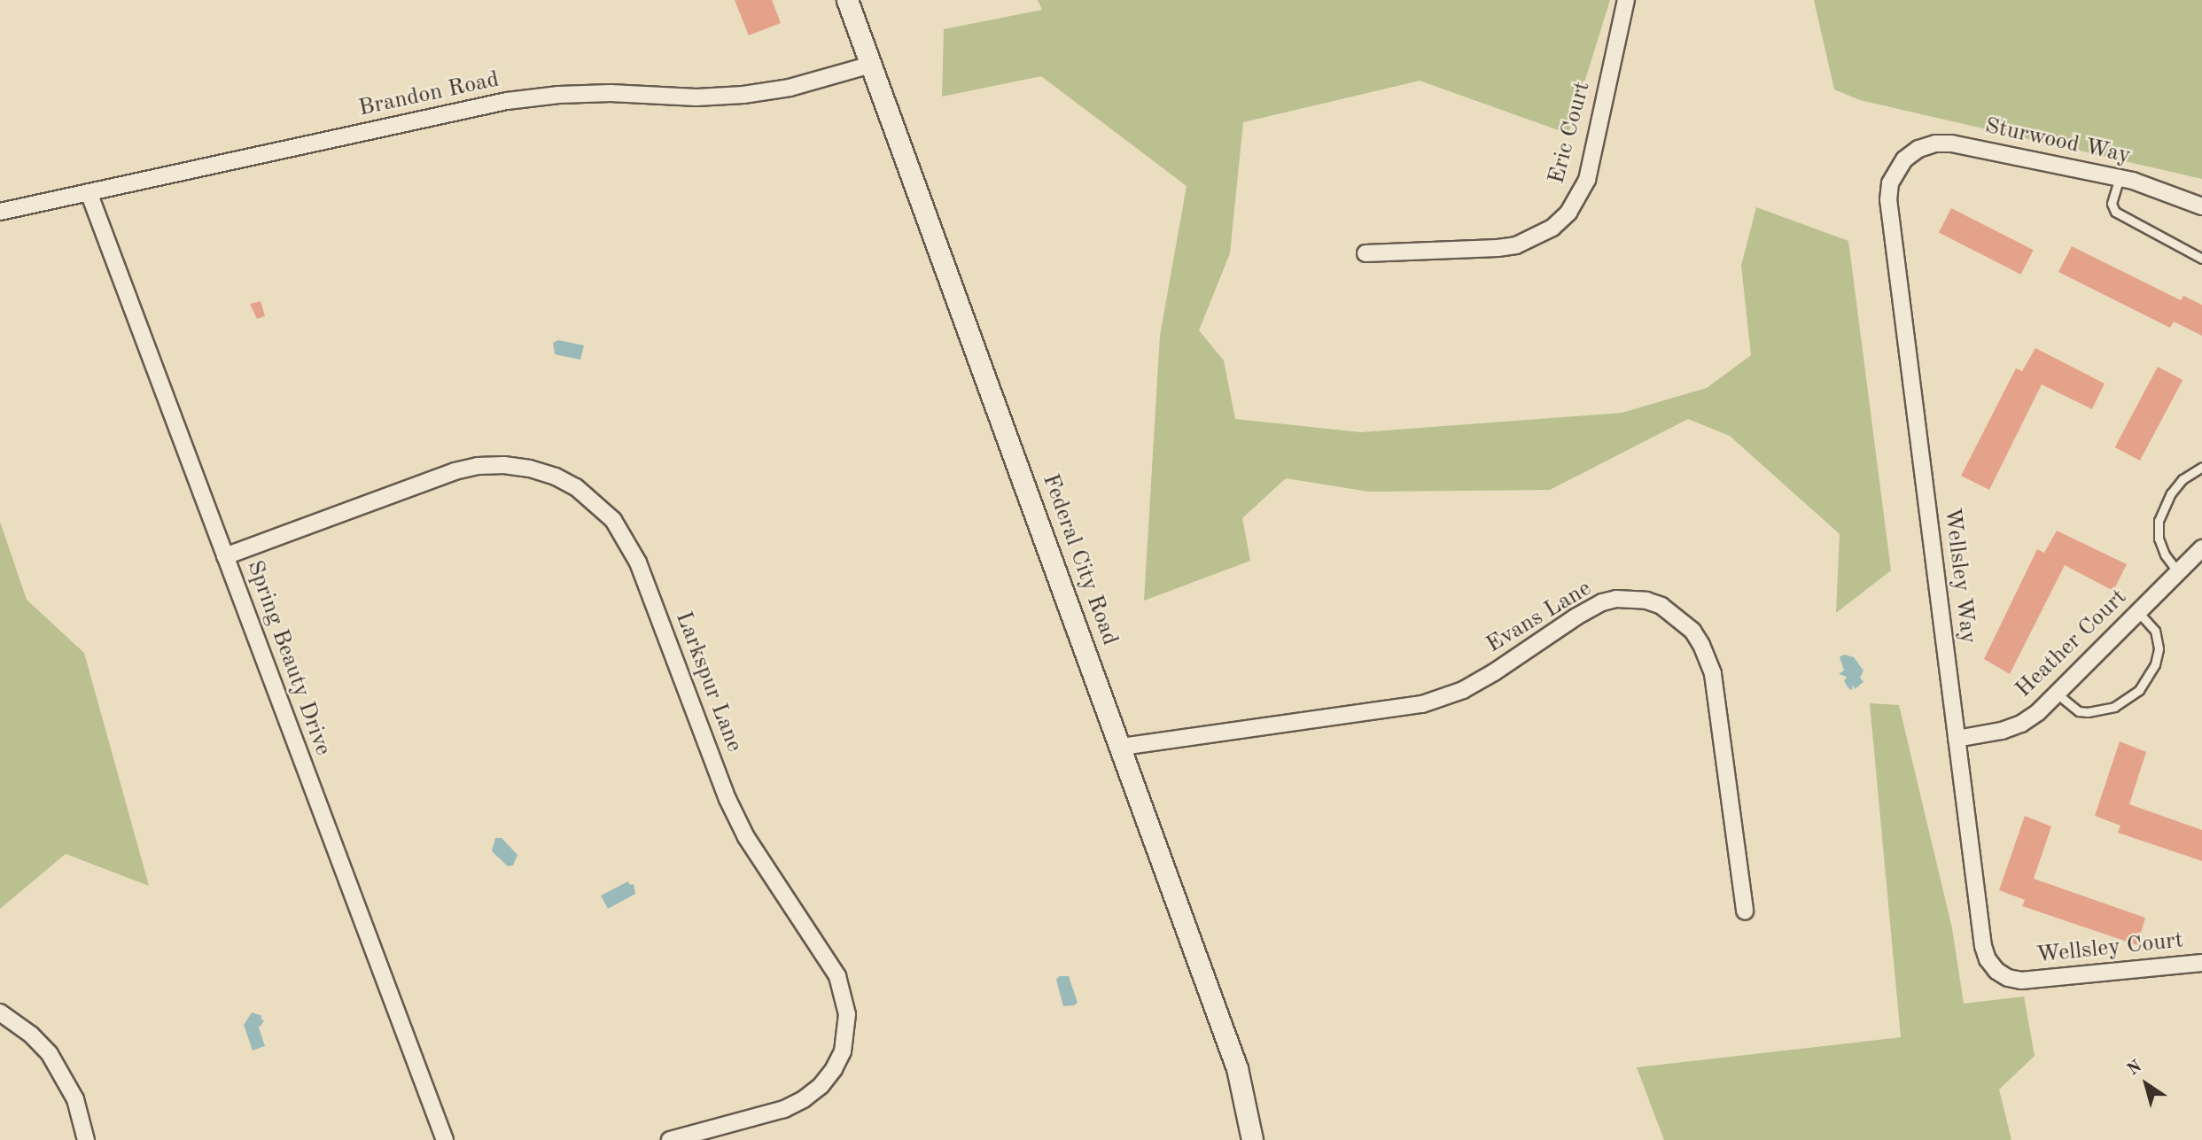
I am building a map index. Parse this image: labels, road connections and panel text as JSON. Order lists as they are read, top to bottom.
{
  "streets": {
    "street": [
      "Brandon Road",
      "Eric Court",
      "Sturwood Way",
      "Federal City Road",
      "Wellsley Way",
      "Evans Lane",
      "Heather Court",
      "Spring Beauty Drive",
      "Larkspur Lane",
      "Wellsley Court"
    ]
  },
  "crossings": [
    ["Brandon Road", "Federal City Road"],
    ["Brandon Road", "Spring Beauty Drive"],
    ["Sturwood Way", "Wellsley Way"],
    ["Federal City Road", "Evans Lane"],
    ["Wellsley Way", "Heather Court"],
    ["Wellsley Way", "Wellsley Court"],
    ["Spring Beauty Drive", "Larkspur Lane"]
  ],
  "north": "top left"
}
